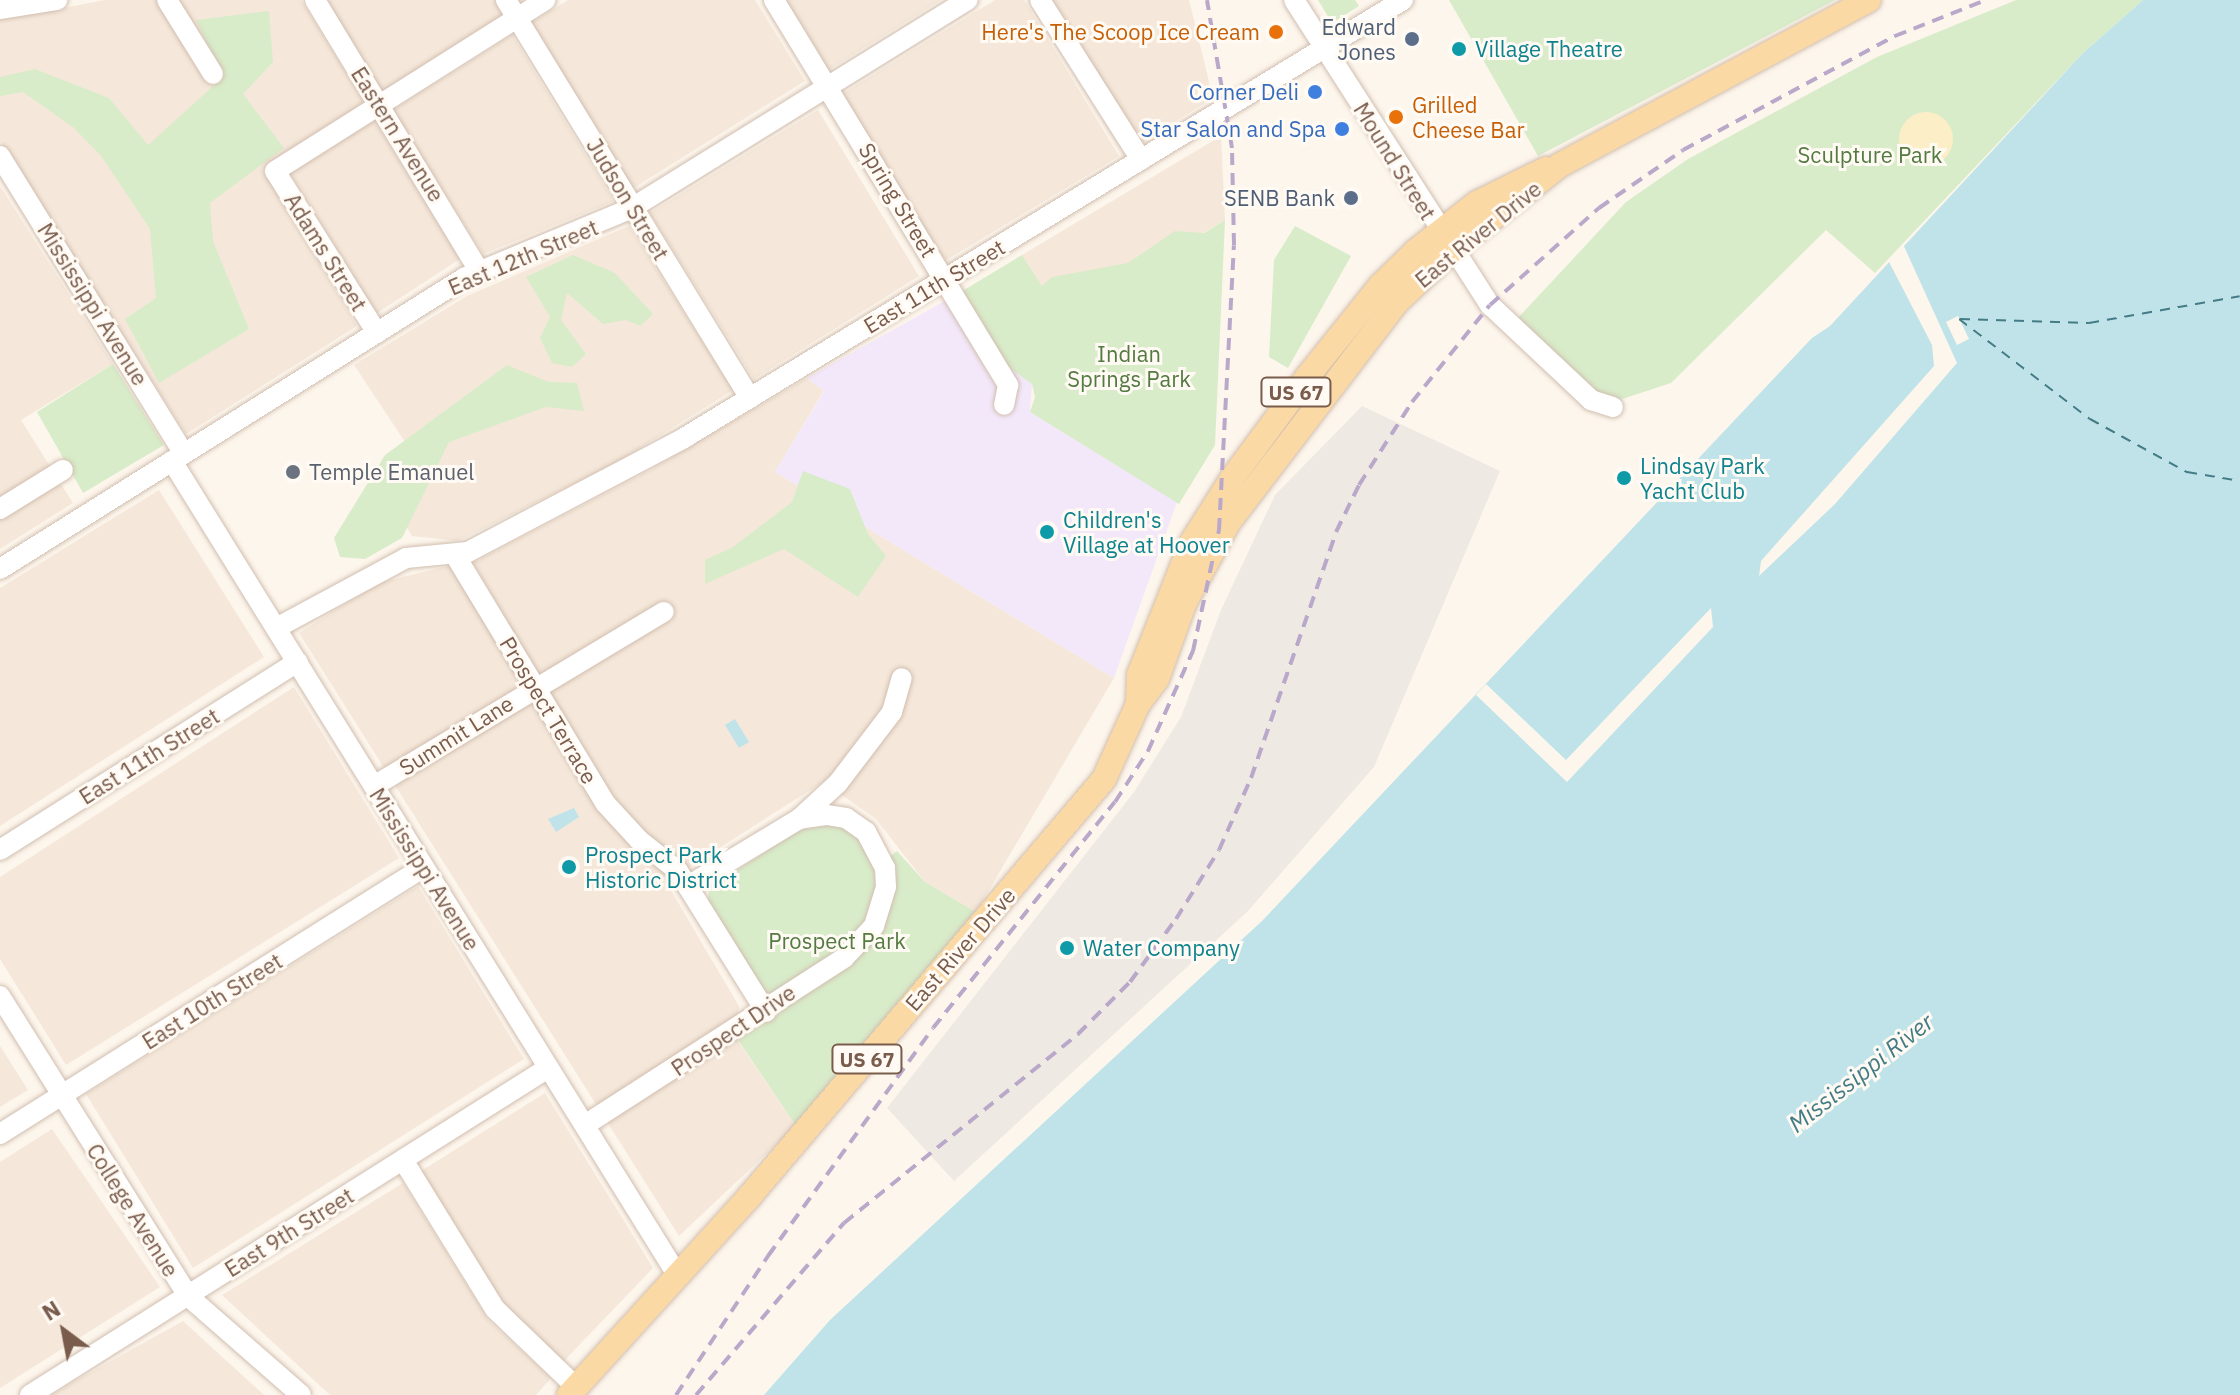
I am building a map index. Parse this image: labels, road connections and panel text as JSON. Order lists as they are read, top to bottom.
{
  "streets": {
    "main road": ["East River Drive", "US 67"],
    "street": [
      "Eastern Avenue",
      "Mound Street",
      "Judson Street",
      "Spring Street",
      "Adams Street",
      "East 12th Street",
      "East 11th Street",
      "Mississippi Avenue",
      "Prospect Terrace",
      "Summit Lane",
      "East 10th Street",
      "Prospect Drive",
      "College Avenue",
      "East 9th Street"
    ]
  },
  "crossings": [
    ["Eastern Avenue", "Adams Street"],
    ["Eastern Avenue", "East 12th Street"],
    ["Mound Street", "East River Drive"],
    ["Mound Street", "East 11th Street"],
    ["Judson Street", "East 12th Street"],
    ["Judson Street", "East 11th Street"],
    ["Spring Street", "East 12th Street"],
    ["Spring Street", "East 11th Street"],
    ["East River Drive", "Mississippi Avenue"],
    ["Adams Street", "East 12th Street"],
    ["East 12th Street", "Mississippi Avenue"],
    ["East 11th Street", "Mississippi Avenue"],
    ["East 11th Street", "Prospect Terrace"],
    ["Mississippi Avenue", "Summit Lane"],
    ["Mississippi Avenue", "East 10th Street"],
    ["Mississippi Avenue", "Prospect Drive"],
    ["Mississippi Avenue", "East 9th Street"],
    ["Prospect Terrace", "Summit Lane"],
    ["Prospect Terrace", "Prospect Drive"],
    ["East 10th Street", "College Avenue"],
    ["College Avenue", "East 9th Street"]
  ],
  "water": ["Mississippi River"],
  "parks": ["Sculpture Park", "Indian Springs Park", "Prospect Park"],
  "places": [
    "Here's The Scoop Ice Cream",
    "Edward Jones",
    "Village Theatre",
    "Corner Deli",
    "Grilled Cheese Bar",
    "Star Salon and Spa",
    "SENB Bank",
    "Temple Emanuel",
    "Lindsay Park Yacht Club",
    "Children's Village at Hoover",
    "Prospect Park Historic District",
    "Water Company"
  ],
  "north": "top left"
}
